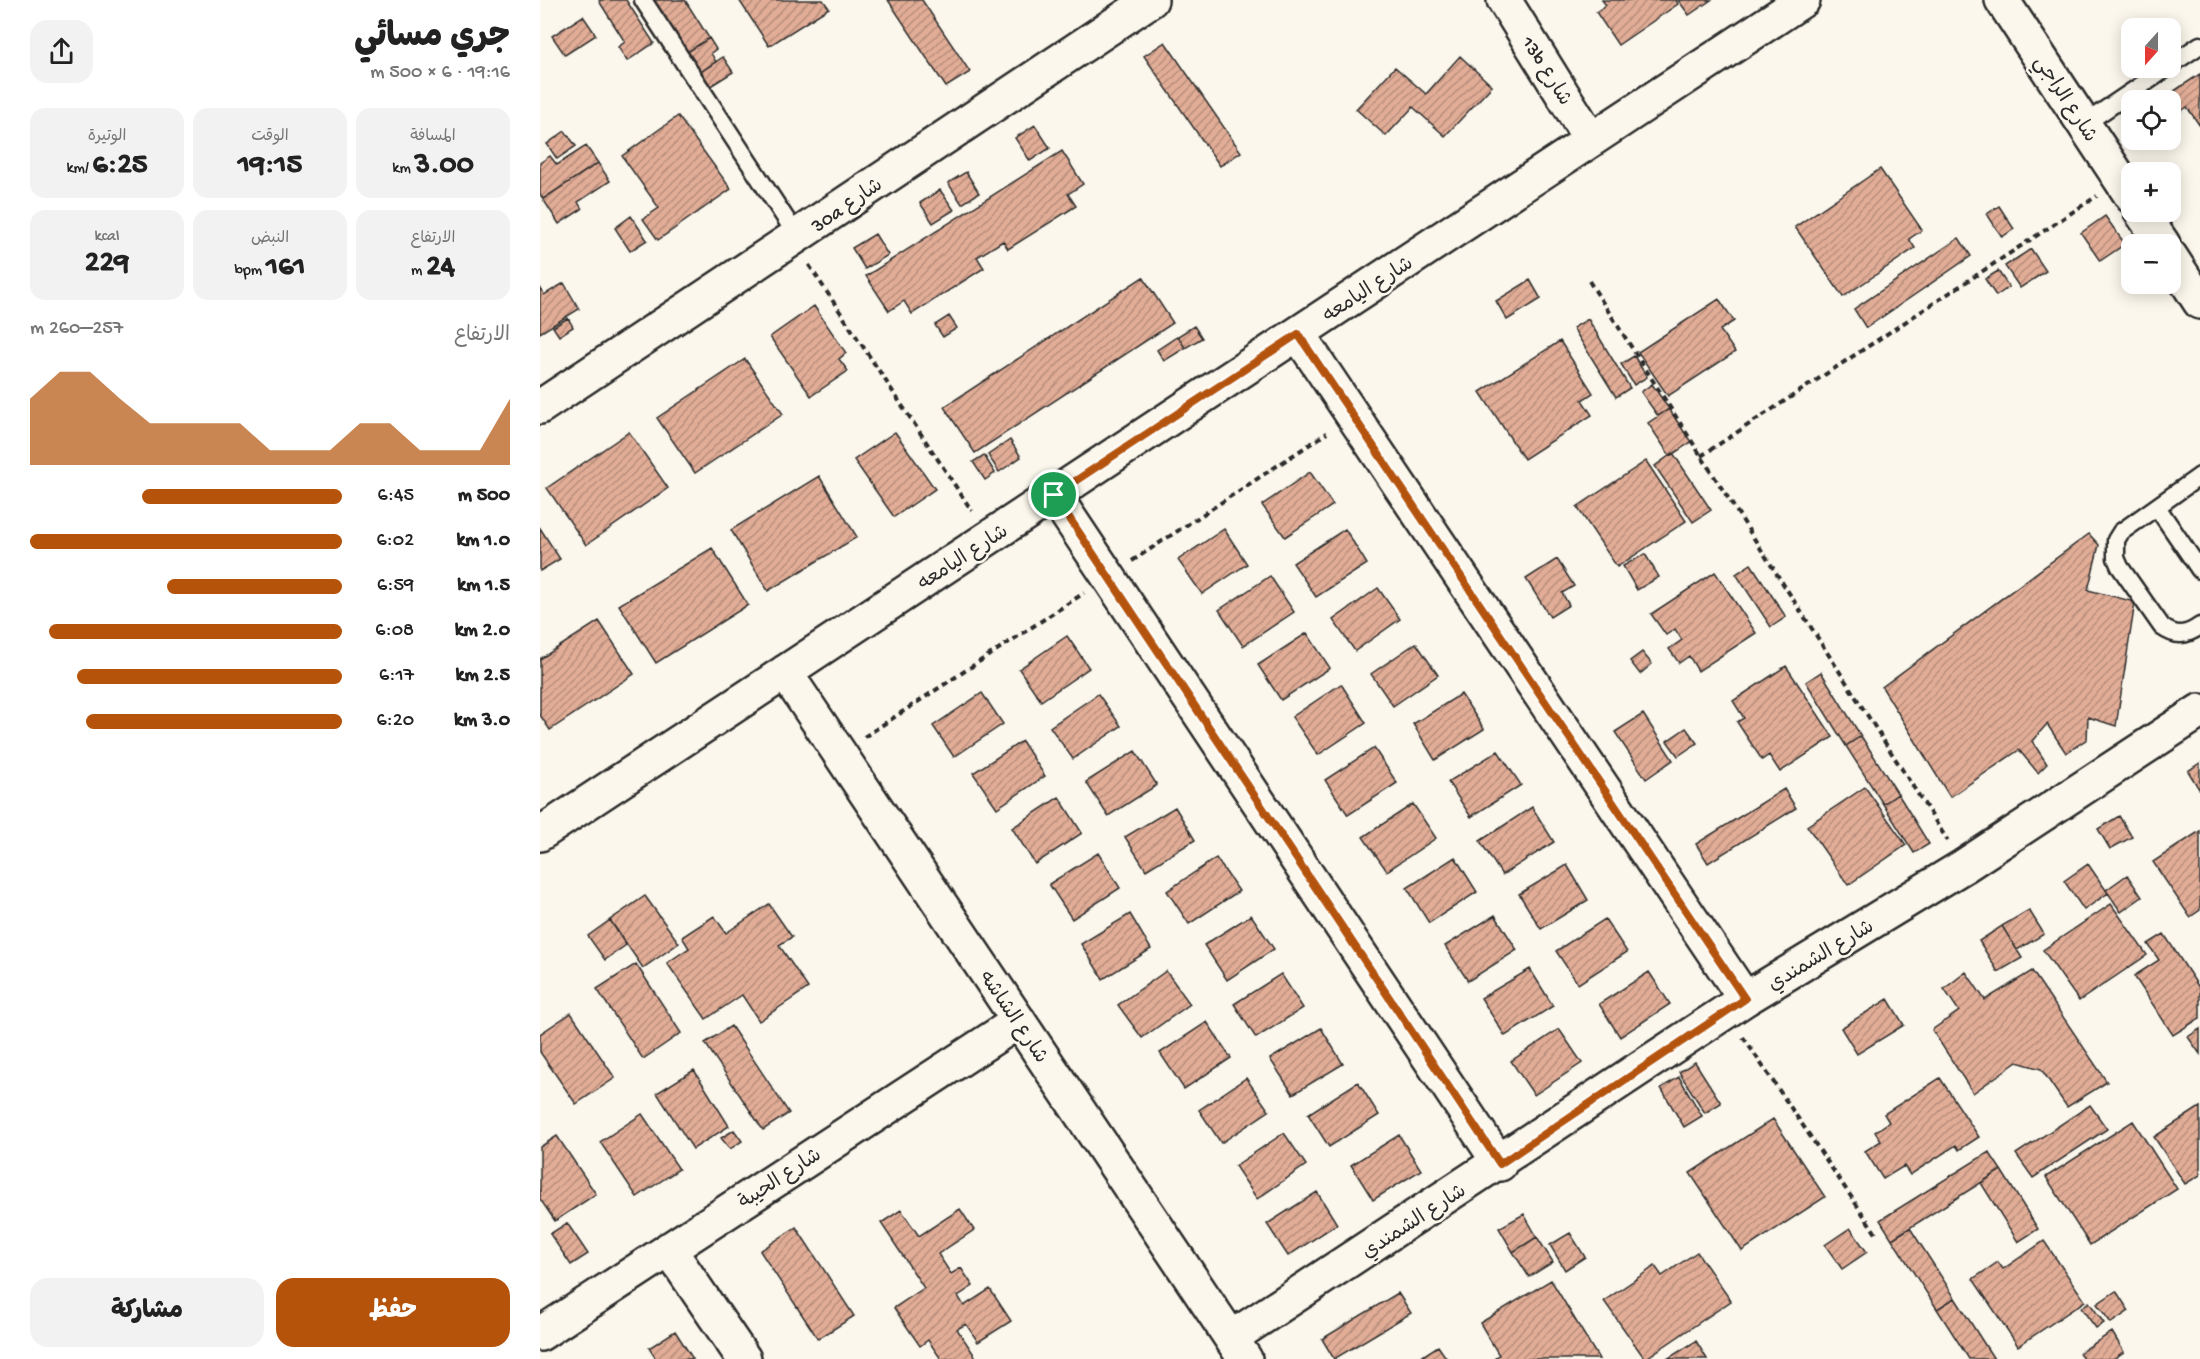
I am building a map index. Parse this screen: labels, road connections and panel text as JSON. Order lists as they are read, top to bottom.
{
  "streets": {
    "street": [
      "13b شارع",
      "شارع الراجي",
      "30a شارع",
      "شارع اليامعه",
      "شارع الشمندي",
      "شارع الشاشه",
      "شارع الحيبة"
    ]
  },
  "crossings": [
    ["13b شارع", "شارع اليامعه"],
    ["شارع اليامعه", "شارع الشاشه"],
    ["شارع الشمندي", "شارع الشاشه"],
    ["شارع الشاشه", "شارع الحيبة"]
  ],
  "north": "bottom",
  "page": {
    "heading": ["جري مسائي", "19:16 · 6 × 500 m"],
    "map_buttons": ["+", "−"],
    "stats": [
      ["المسافة", "3.00 km"],
      ["الوقت", "19:15"],
      ["الوتيرة", "6:25 /km"],
      ["الارتفاع", "24 m"],
      ["النبض", "161 bpm"],
      ["kcal", "229"]
    ],
    "chart": ["الارتفاع", "257–260 m"],
    "list": [
      {
        "name": "500 m",
        "note": "6:45"
      },
      {
        "name": "1.0 km",
        "note": "6:02"
      },
      {
        "name": "1.5 km",
        "note": "6:59"
      },
      {
        "name": "2.0 km",
        "note": "6:08"
      },
      {
        "name": "2.5 km",
        "note": "6:17"
      },
      {
        "name": "3.0 km",
        "note": "6:20"
      }
    ],
    "buttons": ["حفظ", "مشاركة"]
  }
}
